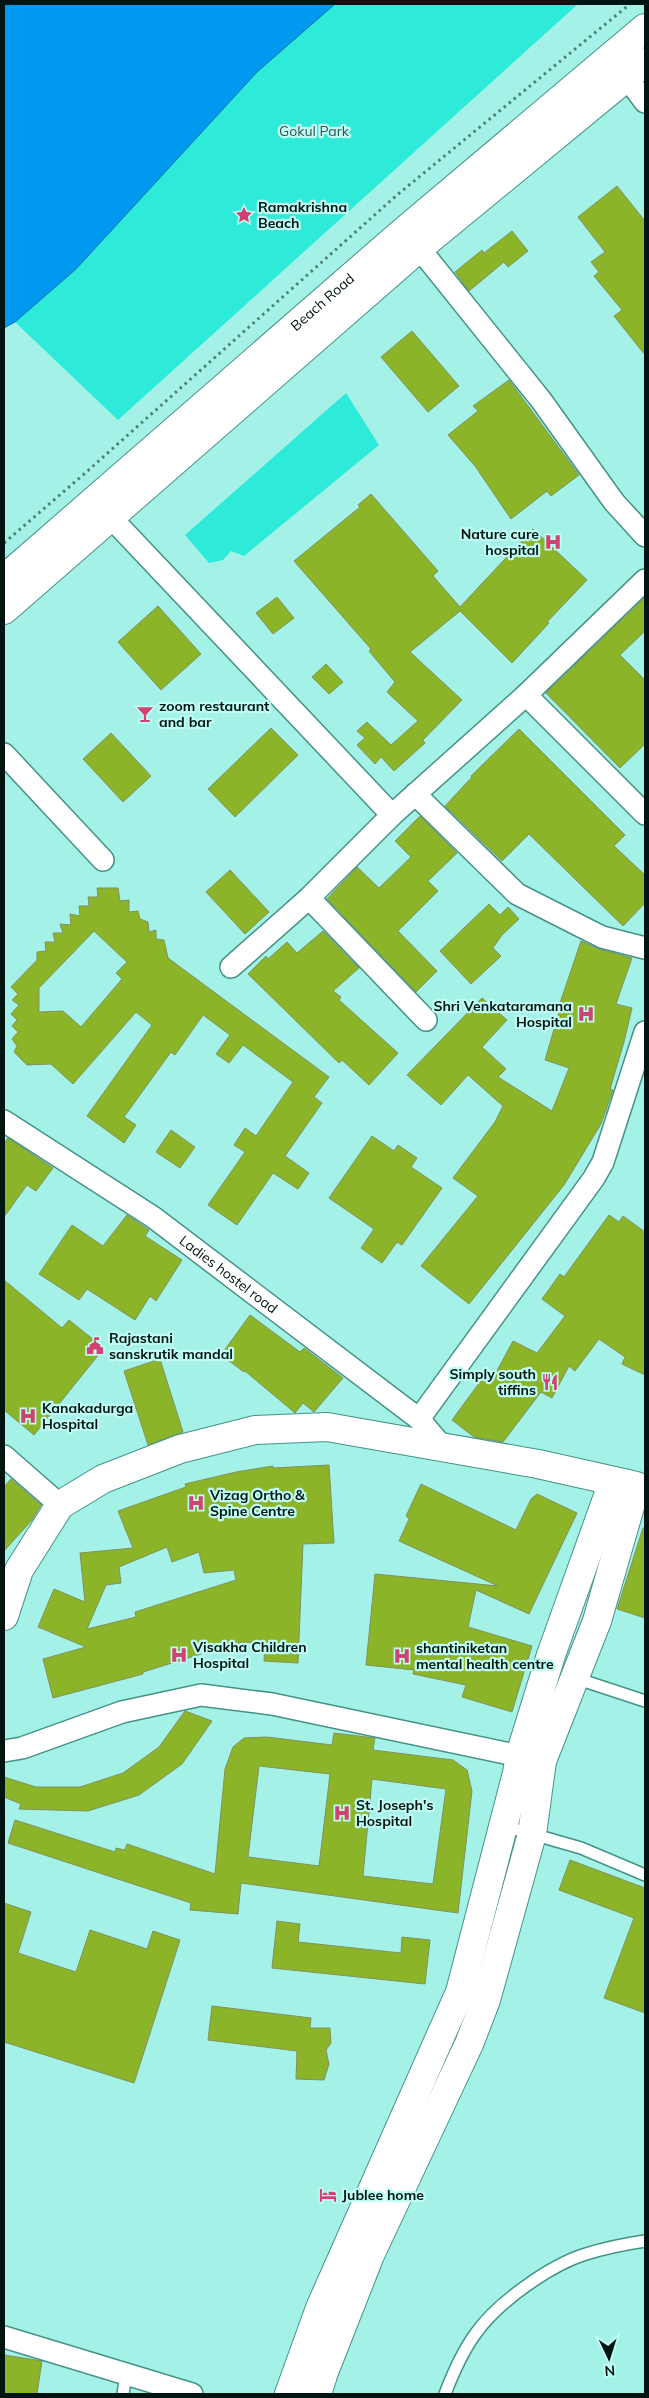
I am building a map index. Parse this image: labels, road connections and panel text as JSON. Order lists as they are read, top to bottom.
{
  "streets": {
    "street": ["Beach Road", "Ladies hostel road"]
  },
  "parks": ["Gokul Park"],
  "places": {
    "place": ["Ramakrishna Beach"],
    "hospital": [
      "Nature cure hospital",
      "Shri Venkataramana Hospital",
      "Kanakadurga Hospital",
      "Vizag Ortho & Spine Centre",
      "Visakha Children Hospital",
      "shantiniketan mental health centre",
      "St. Joseph's Hospital"
    ],
    "bar": ["zoom restaurant and bar"],
    "public building": ["Rajastani sanskrutik mandal"],
    "restaurant": ["Simply south tiffins"],
    "hotel": ["Jublee home"]
  },
  "north": "bottom"
}
